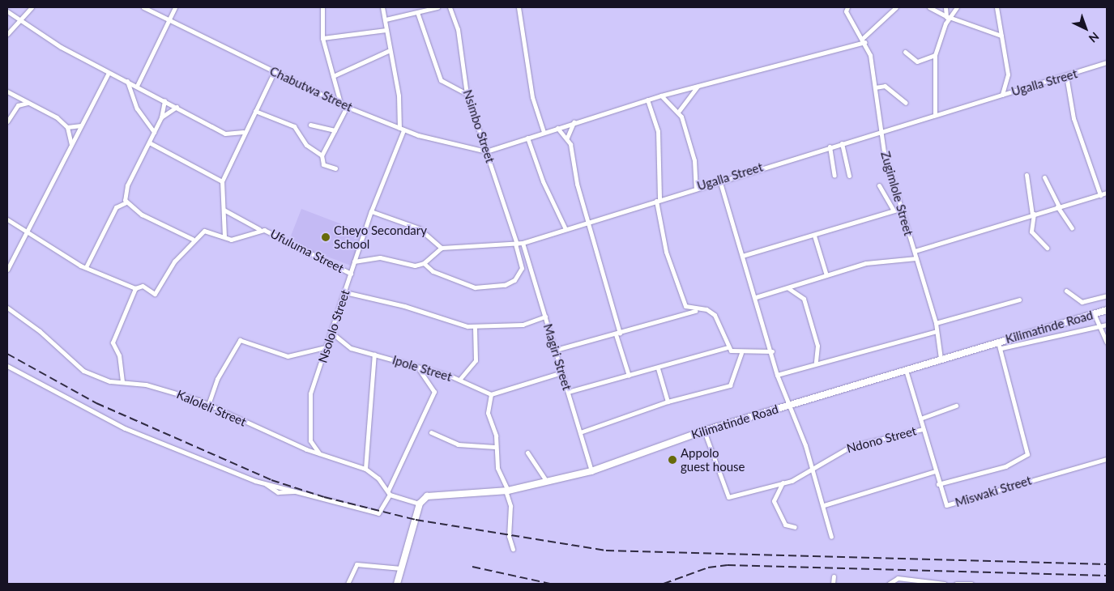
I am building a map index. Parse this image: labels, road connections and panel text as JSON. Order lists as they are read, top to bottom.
{
  "streets": {
    "main road": ["Kilimatinde Road"],
    "street": [
      "Ugalla Street",
      "Chabutwa Street",
      "Nsimbo Street",
      "Zugimlole Street",
      "Ufuluma Street",
      "Nsololo Street",
      "Magiri Street",
      "Ipole Street",
      "Kaloleli Street",
      "Ndono Street",
      "Miswaki Street"
    ]
  },
  "crossings": [
    ["Ugalla Street", "Nsimbo Street"],
    ["Ugalla Street", "Zugimlole Street"],
    ["Ugalla Street", "Magiri Street"],
    ["Chabutwa Street", "Nsimbo Street"],
    ["Chabutwa Street", "Nsololo Street"],
    ["Zugimlole Street", "Kilimatinde Road"],
    ["Ufuluma Street", "Nsololo Street"],
    ["Nsololo Street", "Ipole Street"],
    ["Nsololo Street", "Kaloleli Street"],
    ["Kilimatinde Road", "Magiri Street"],
    ["Kilimatinde Road", "Kaloleli Street"],
    ["Kilimatinde Road", "Ndono Street"],
    ["Kilimatinde Road", "Miswaki Street"],
    ["Ndono Street", "Miswaki Street"]
  ],
  "places": ["Cheyo Secondary School", "Appolo guest house"],
  "north": "bottom right"
}
